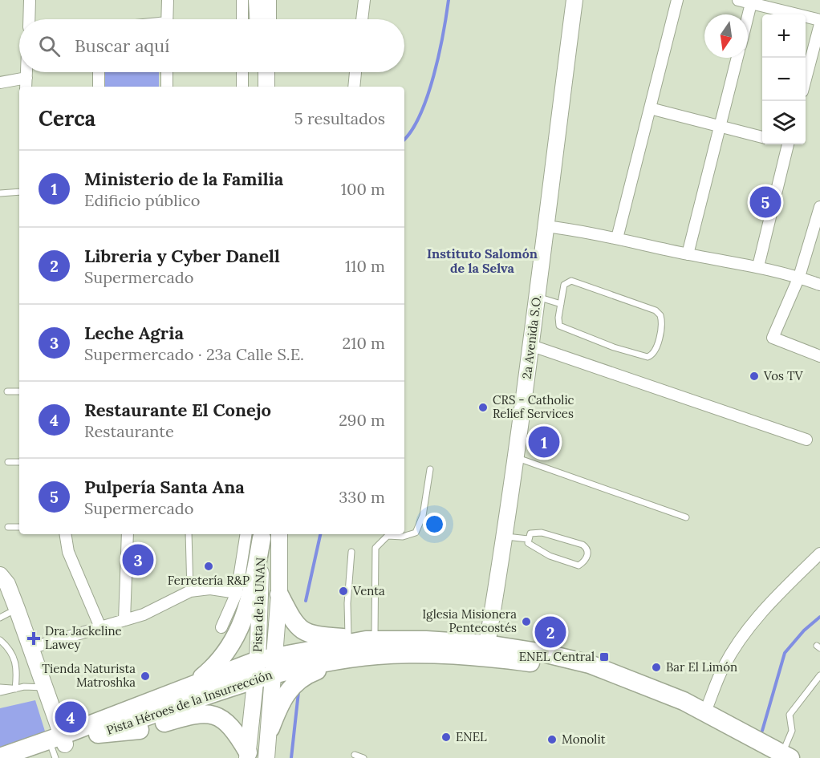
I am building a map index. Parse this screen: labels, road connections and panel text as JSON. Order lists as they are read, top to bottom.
{
  "streets": {
    "main road": ["Pista Héroes de la Insurrección"],
    "street": ["2a Avenida S.O.", "Pista de la UNAN"]
  },
  "crossings": [
    ["2a Avenida S.O.", "Pista Héroes de la Insurrección"],
    ["Pista de la UNAN", "Pista Héroes de la Insurrección"]
  ],
  "districts": ["Instituto Salomón de la Selva"],
  "places": {
    "other": [
      "Vos TV",
      "CRS - Catholic Relief Services",
      "Ferretería R&P",
      "Venta",
      "Iglesia Misionera Pentecostés",
      "Bar El Limón",
      "Tienda Naturista Matroshka",
      "ENEL",
      "Monolit"
    ],
    "health": ["Dra. Jackeline Lawey"],
    "transit": ["ENEL Central"]
  },
  "north": "bottom",
  "page": {
    "map_buttons": ["+", "−"],
    "search": "Buscar aquí",
    "heading": ["Cerca", "5 resultados"],
    "list": [
      {
        "mark": "1",
        "name": "Ministerio de la Familia",
        "note": "Edificio público",
        "value": "100 m"
      },
      {
        "mark": "2",
        "name": "Libreria y Cyber Danell",
        "note": "Supermercado",
        "value": "110 m"
      },
      {
        "mark": "3",
        "name": "Leche Agria",
        "note": "Supermercado · 23a Calle S.E.",
        "value": "210 m"
      },
      {
        "mark": "4",
        "name": "Restaurante El Conejo",
        "note": "Restaurante",
        "value": "290 m"
      },
      {
        "mark": "5",
        "name": "Pulpería Santa Ana",
        "note": "Supermercado",
        "value": "330 m"
      }
    ],
    "pins": [
      "5",
      "1",
      "3",
      "2",
      "4"
    ]
  }
}
